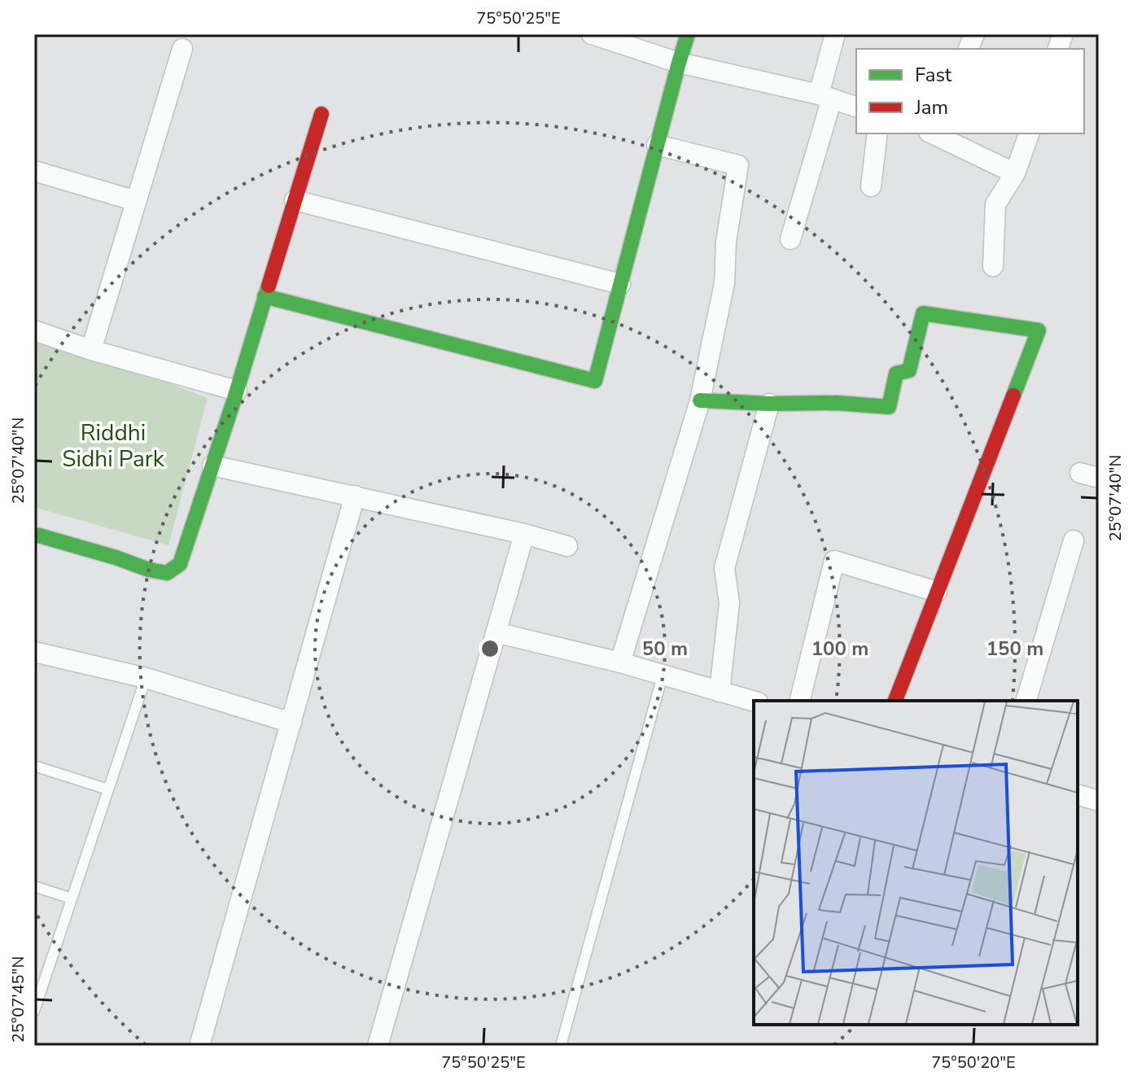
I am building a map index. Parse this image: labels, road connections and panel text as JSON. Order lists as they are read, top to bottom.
{
  "parks": ["Riddhi Sidhi Park"],
  "legend": ["Fast", "Jam"],
  "coordinates": [
    "75°50'25\"E",
    "25°07'40\"N",
    "25°07'45\"N",
    "75°50'20\"E"
  ],
  "rings": ["50 m", "100 m", "150 m"]
}
